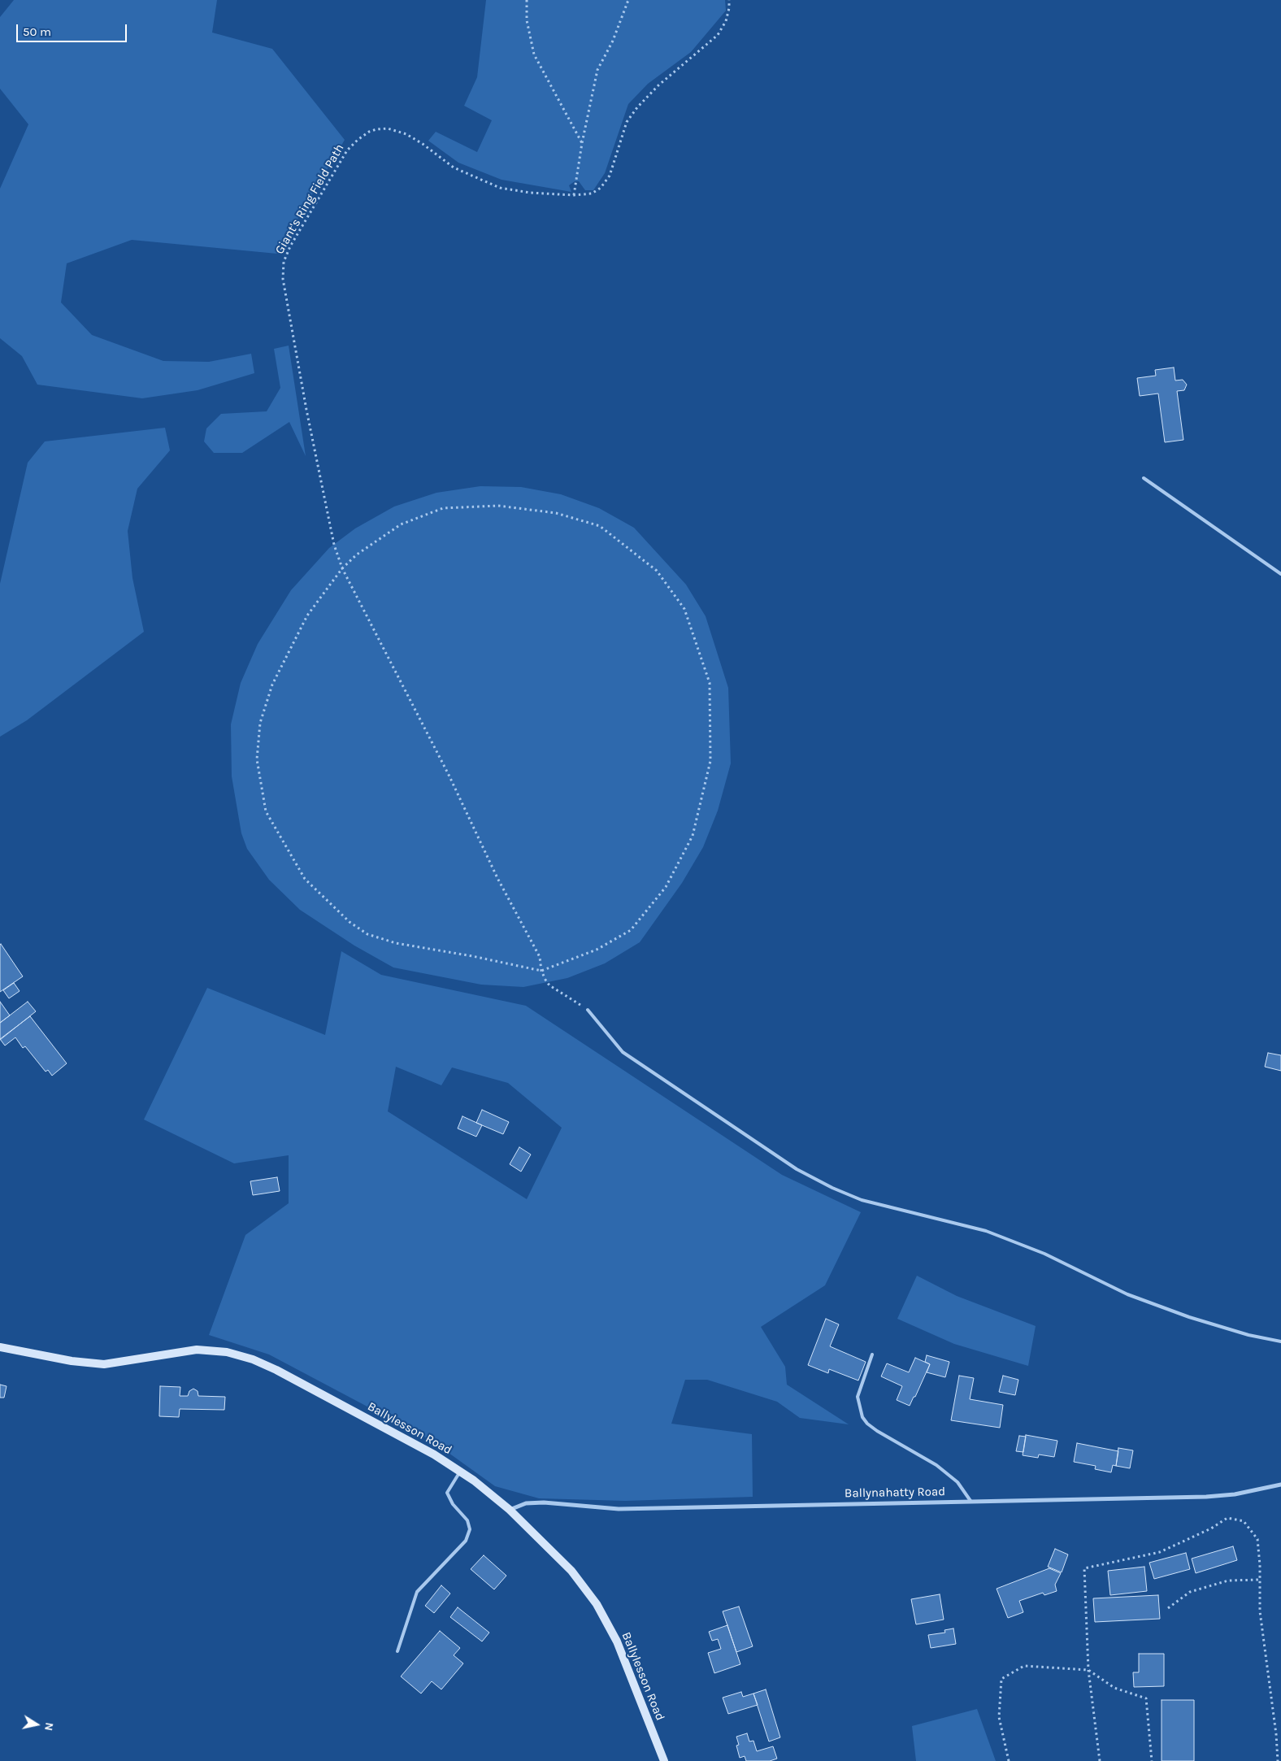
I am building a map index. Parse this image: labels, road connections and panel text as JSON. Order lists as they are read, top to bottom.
{
  "streets": {
    "main road": ["Ballylesson Road"],
    "street": ["Ballynahatty Road"],
    "path": ["Giant's Ring Field Path"]
  },
  "crossings": [
    ["Ballylesson Road", "Ballynahatty Road"]
  ],
  "scale_bar": "50 m",
  "north": "right"
}
